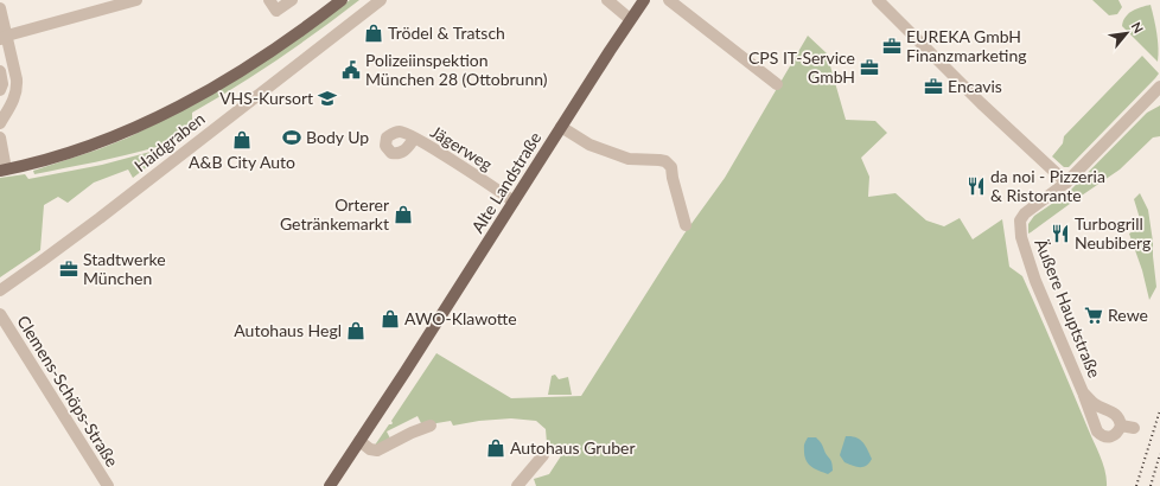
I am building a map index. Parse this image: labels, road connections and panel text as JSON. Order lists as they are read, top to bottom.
{
  "streets": {
    "main road": ["Alte Landstraße"],
    "street": [
      "Haidgraben",
      "Jägerweg",
      "Äußere Hauptstraße",
      "Clemens-Schöps-Straße"
    ]
  },
  "crossings": [
    ["Jägerweg", "Alte Landstraße"]
  ],
  "places": {
    "shop": [
      "Trödel & Tratsch",
      "A&B City Auto",
      "Orterer Getränkemarkt",
      "AWO-Klawotte",
      "Autohaus Hegl",
      "Autohaus Gruber"
    ],
    "office": [
      "EUREKA GmbH Finanzmarketing",
      "CPS IT-Service GmbH",
      "Encavis",
      "Stadtwerke München"
    ],
    "public building": ["Polizeiinspektion München 28 (Ottobrunn)"],
    "school or university": ["VHS-Kursort"],
    "sports": ["Body Up"],
    "restaurant": ["da noi - Pizzeria & Ristorante", "Turbogrill Neubiberg"],
    "supermarket": ["Rewe"]
  },
  "north": "top right"
}
